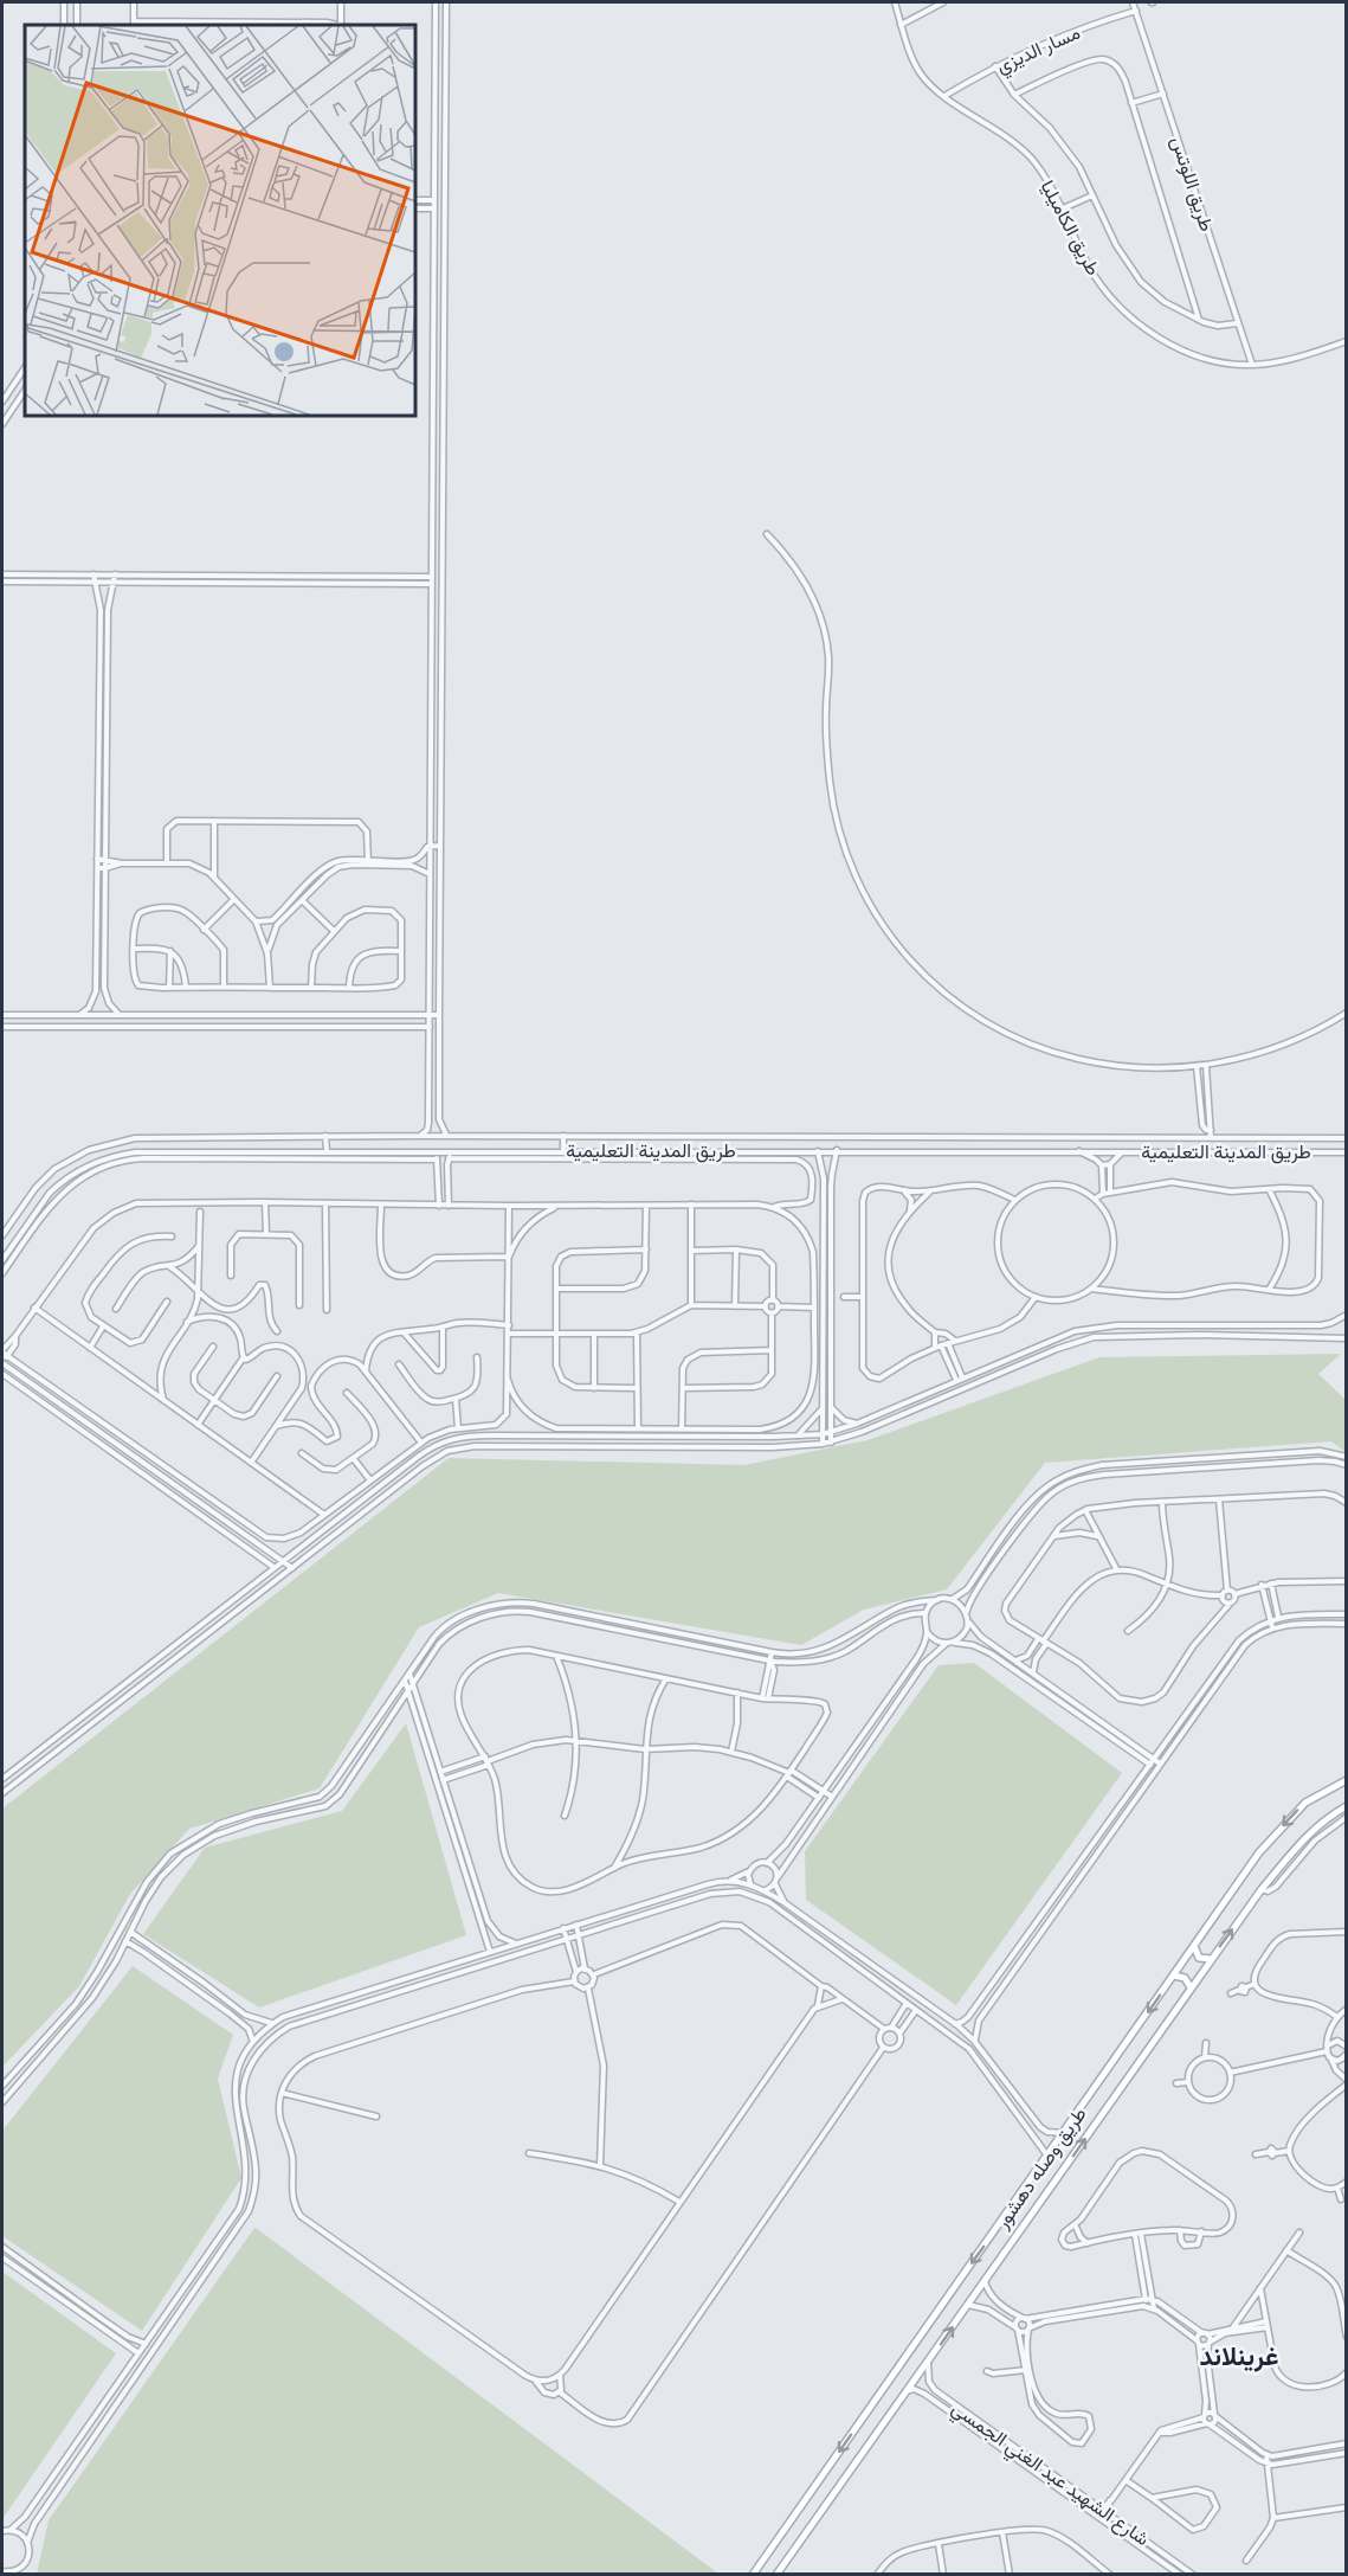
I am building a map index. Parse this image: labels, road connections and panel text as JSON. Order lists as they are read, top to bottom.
{
  "streets": {
    "main road": ["طريق وصله دهشور"],
    "street": [
      "مسار الديزي",
      "طريق اللوتس",
      "طريق الكاميليا",
      "طريق المدينة التعليمية",
      "شارع الشهيد عبد الغني الجمسي"
    ]
  },
  "crossings": [
    ["مسار الديزي", "طريق اللوتس"],
    ["مسار الديزي", "طريق الكاميليا"],
    ["طريق اللوتس", "طريق الكاميليا"],
    ["طريق وصله دهشور", "شارع الشهيد عبد الغني الجمسي"]
  ],
  "districts": ["غرينلاند"]
}
